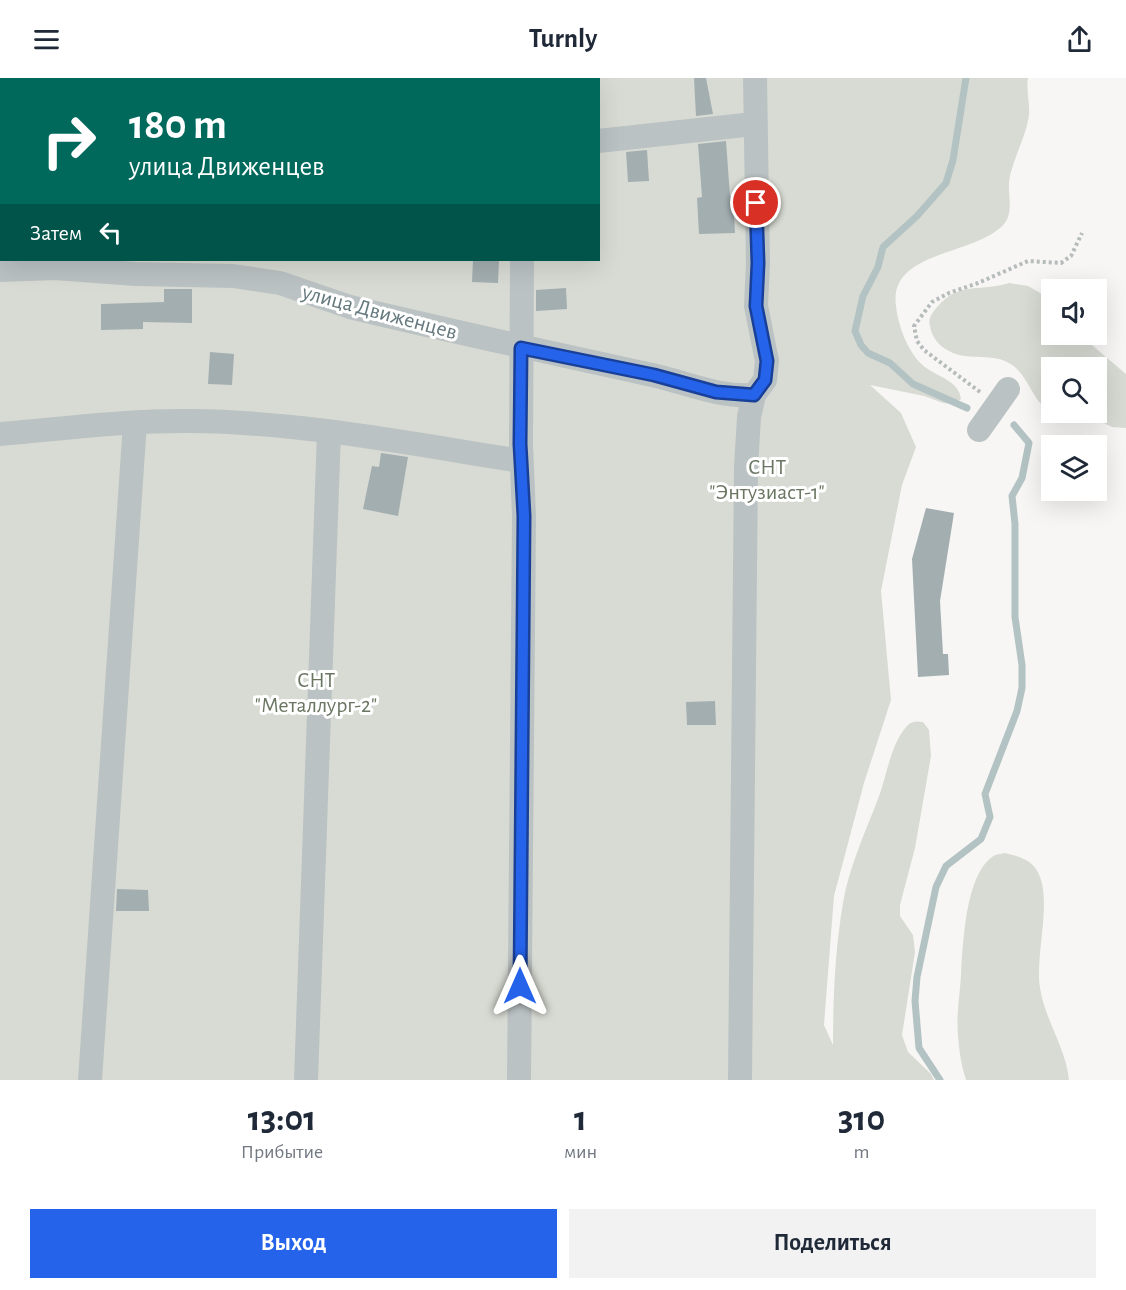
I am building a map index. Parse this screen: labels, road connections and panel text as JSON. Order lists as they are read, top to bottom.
{
  "streets": {
    "street": ["улица Движенцев"]
  },
  "parks": ["СНТ \"Энтузиаст-1\"", "СНТ \"Металлург-2\""],
  "page": {
    "header": "Turnly",
    "turn": ["180 m", "улица Движенцев"],
    "then": "Затем",
    "eta": [
      "13:01",
      "Прибытие",
      "1",
      "мин",
      "310",
      "m"
    ],
    "buttons": ["Выход", "Поделиться"]
  }
}
